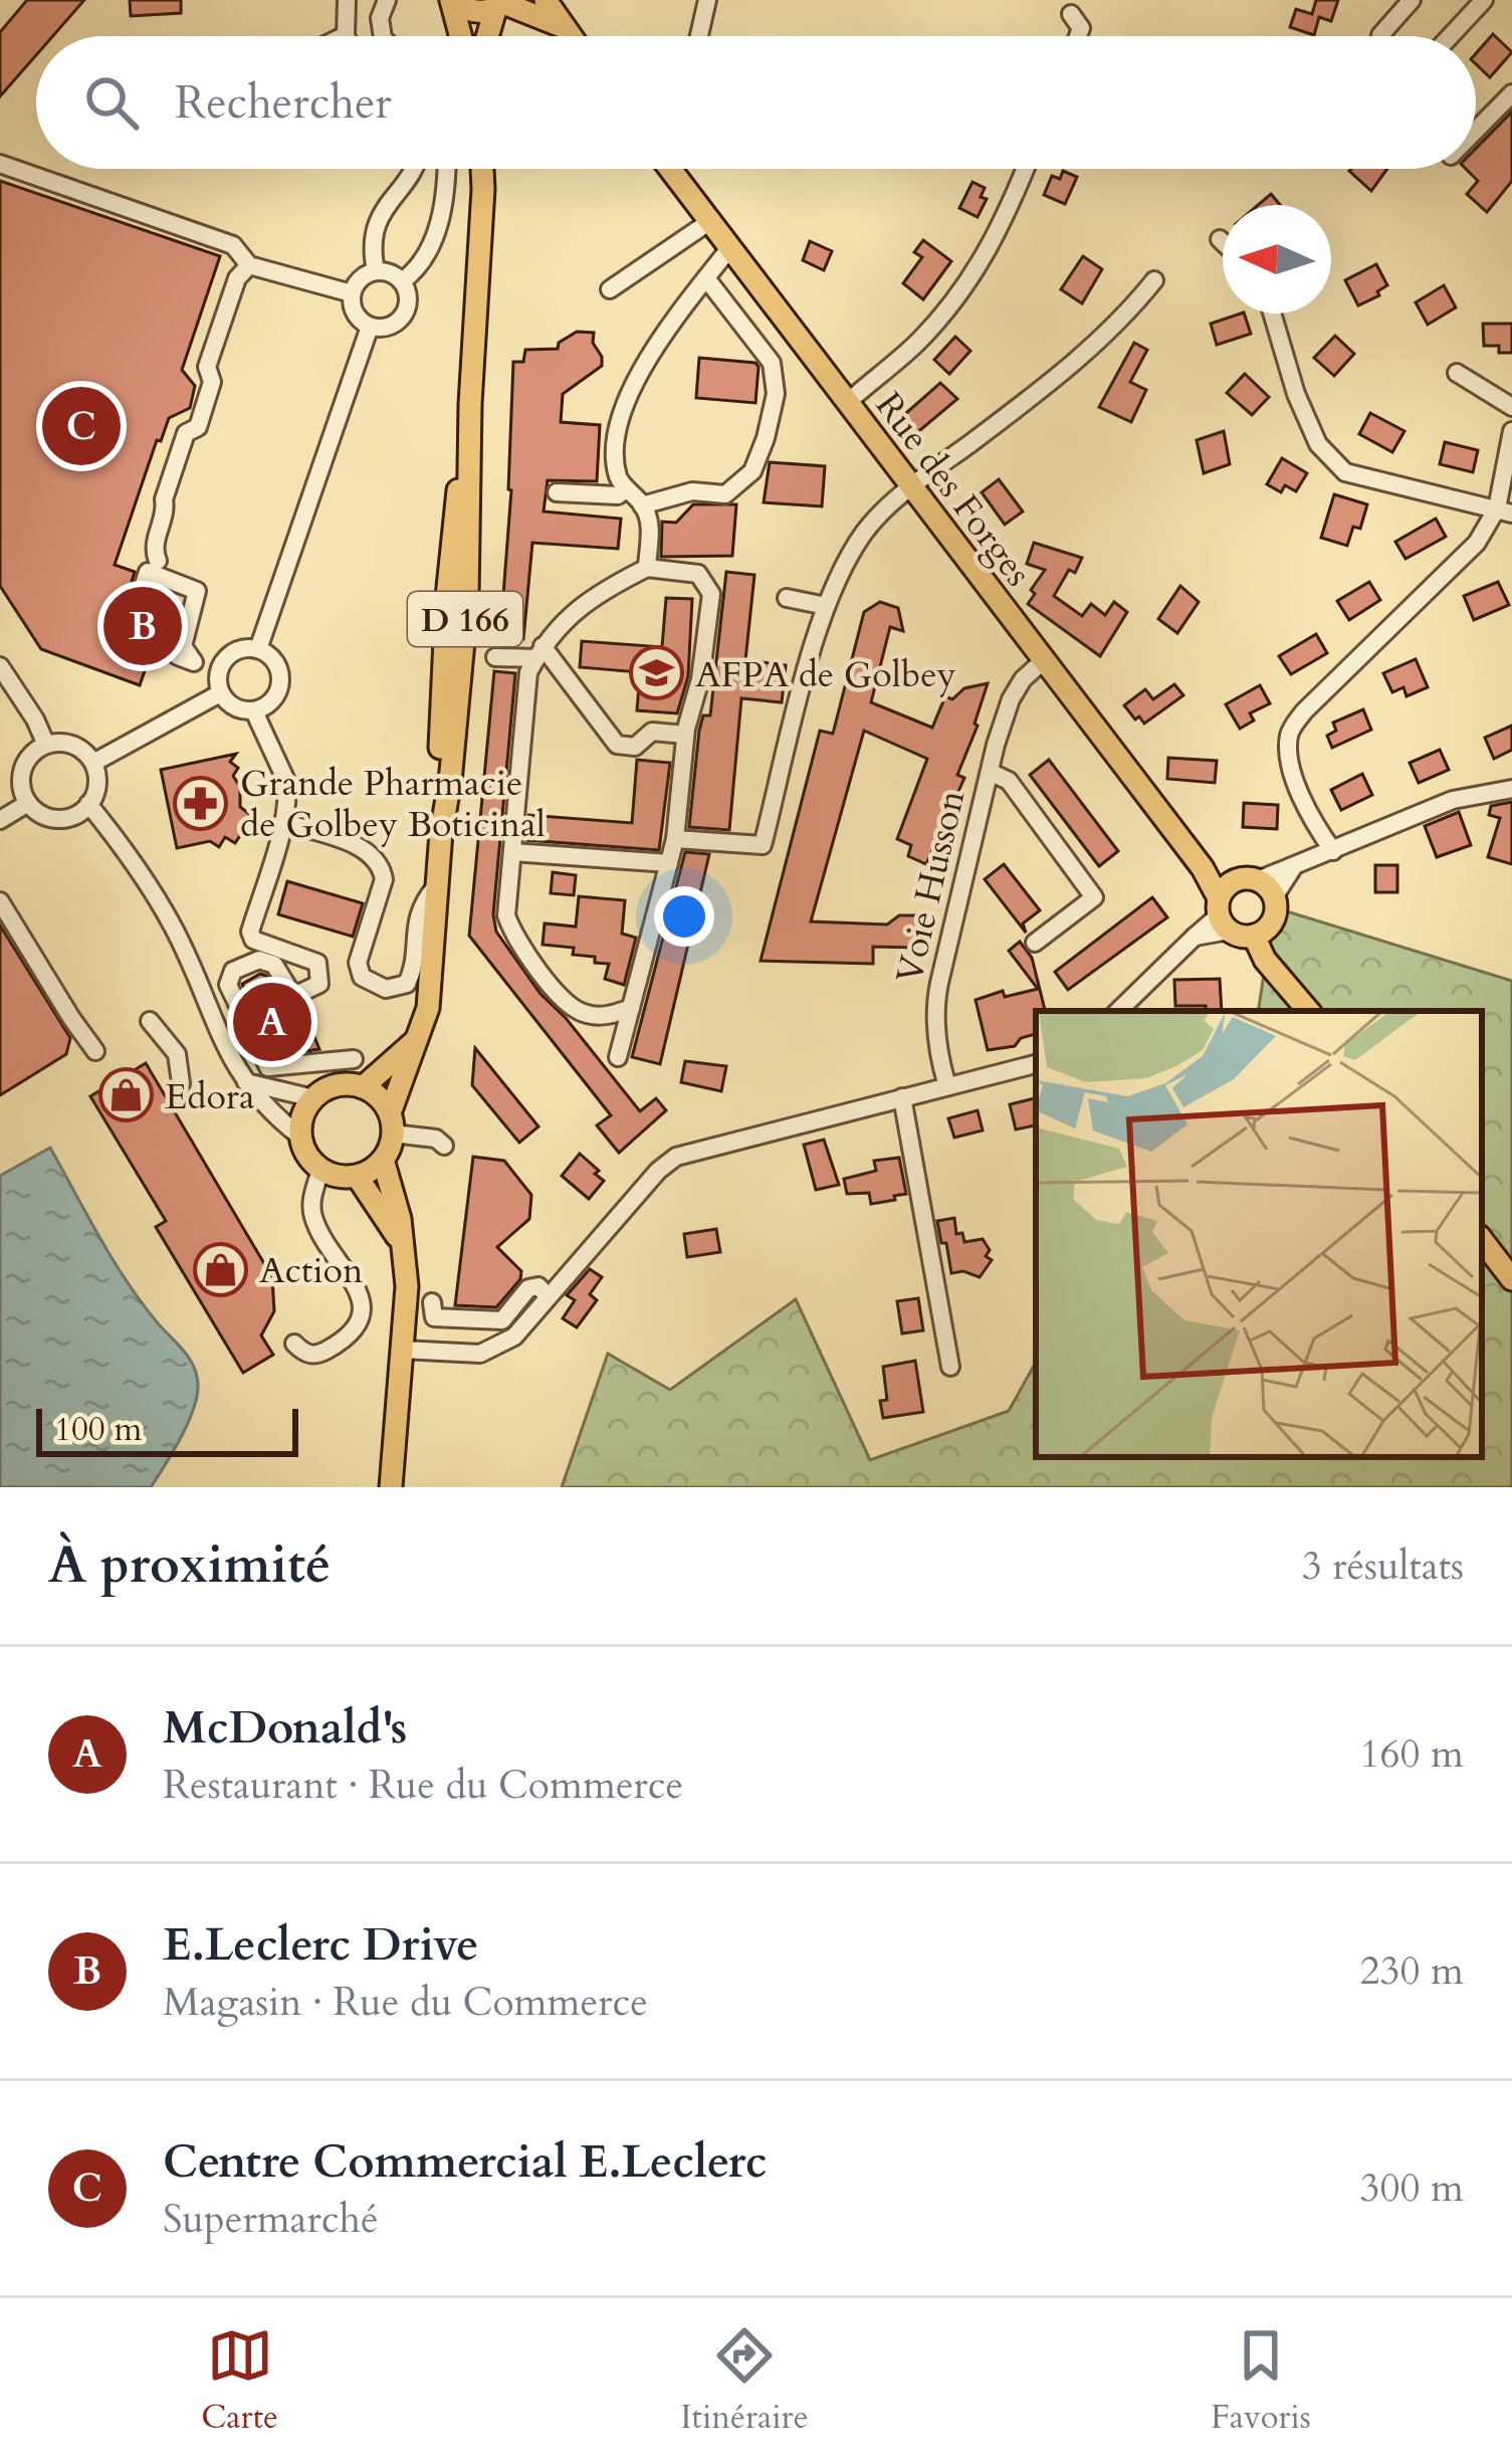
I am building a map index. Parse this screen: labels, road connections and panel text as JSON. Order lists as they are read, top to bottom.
{
  "streets": {
    "main road": ["Rue des Forges", "D 166"],
    "street": ["Voie Husson"]
  },
  "crossings": [
    ["Rue des Forges", "Voie Husson"]
  ],
  "places": {
    "school or university": ["AFPA de Golbey"],
    "pharmacy": ["Grande Pharmacie de Golbey Boticinal"],
    "shop": ["Edora", "Action"]
  },
  "scale_bar": "100 m",
  "north": "left",
  "page": {
    "search": "Rechercher",
    "pins": ["C", "B", "A"],
    "scale": "100 m",
    "heading": ["À proximité", "3 résultats"],
    "list": [
      {
        "mark": "A",
        "name": "McDonald's",
        "note": "Restaurant · Rue du Commerce",
        "value": "160 m"
      },
      {
        "mark": "B",
        "name": "E.Leclerc Drive",
        "note": "Magasin · Rue du Commerce",
        "value": "230 m"
      },
      {
        "mark": "C",
        "name": "Centre Commercial E.Leclerc",
        "note": "Supermarché",
        "value": "300 m"
      }
    ],
    "nav": ["Carte", "Itinéraire", "Favoris"]
  }
}
